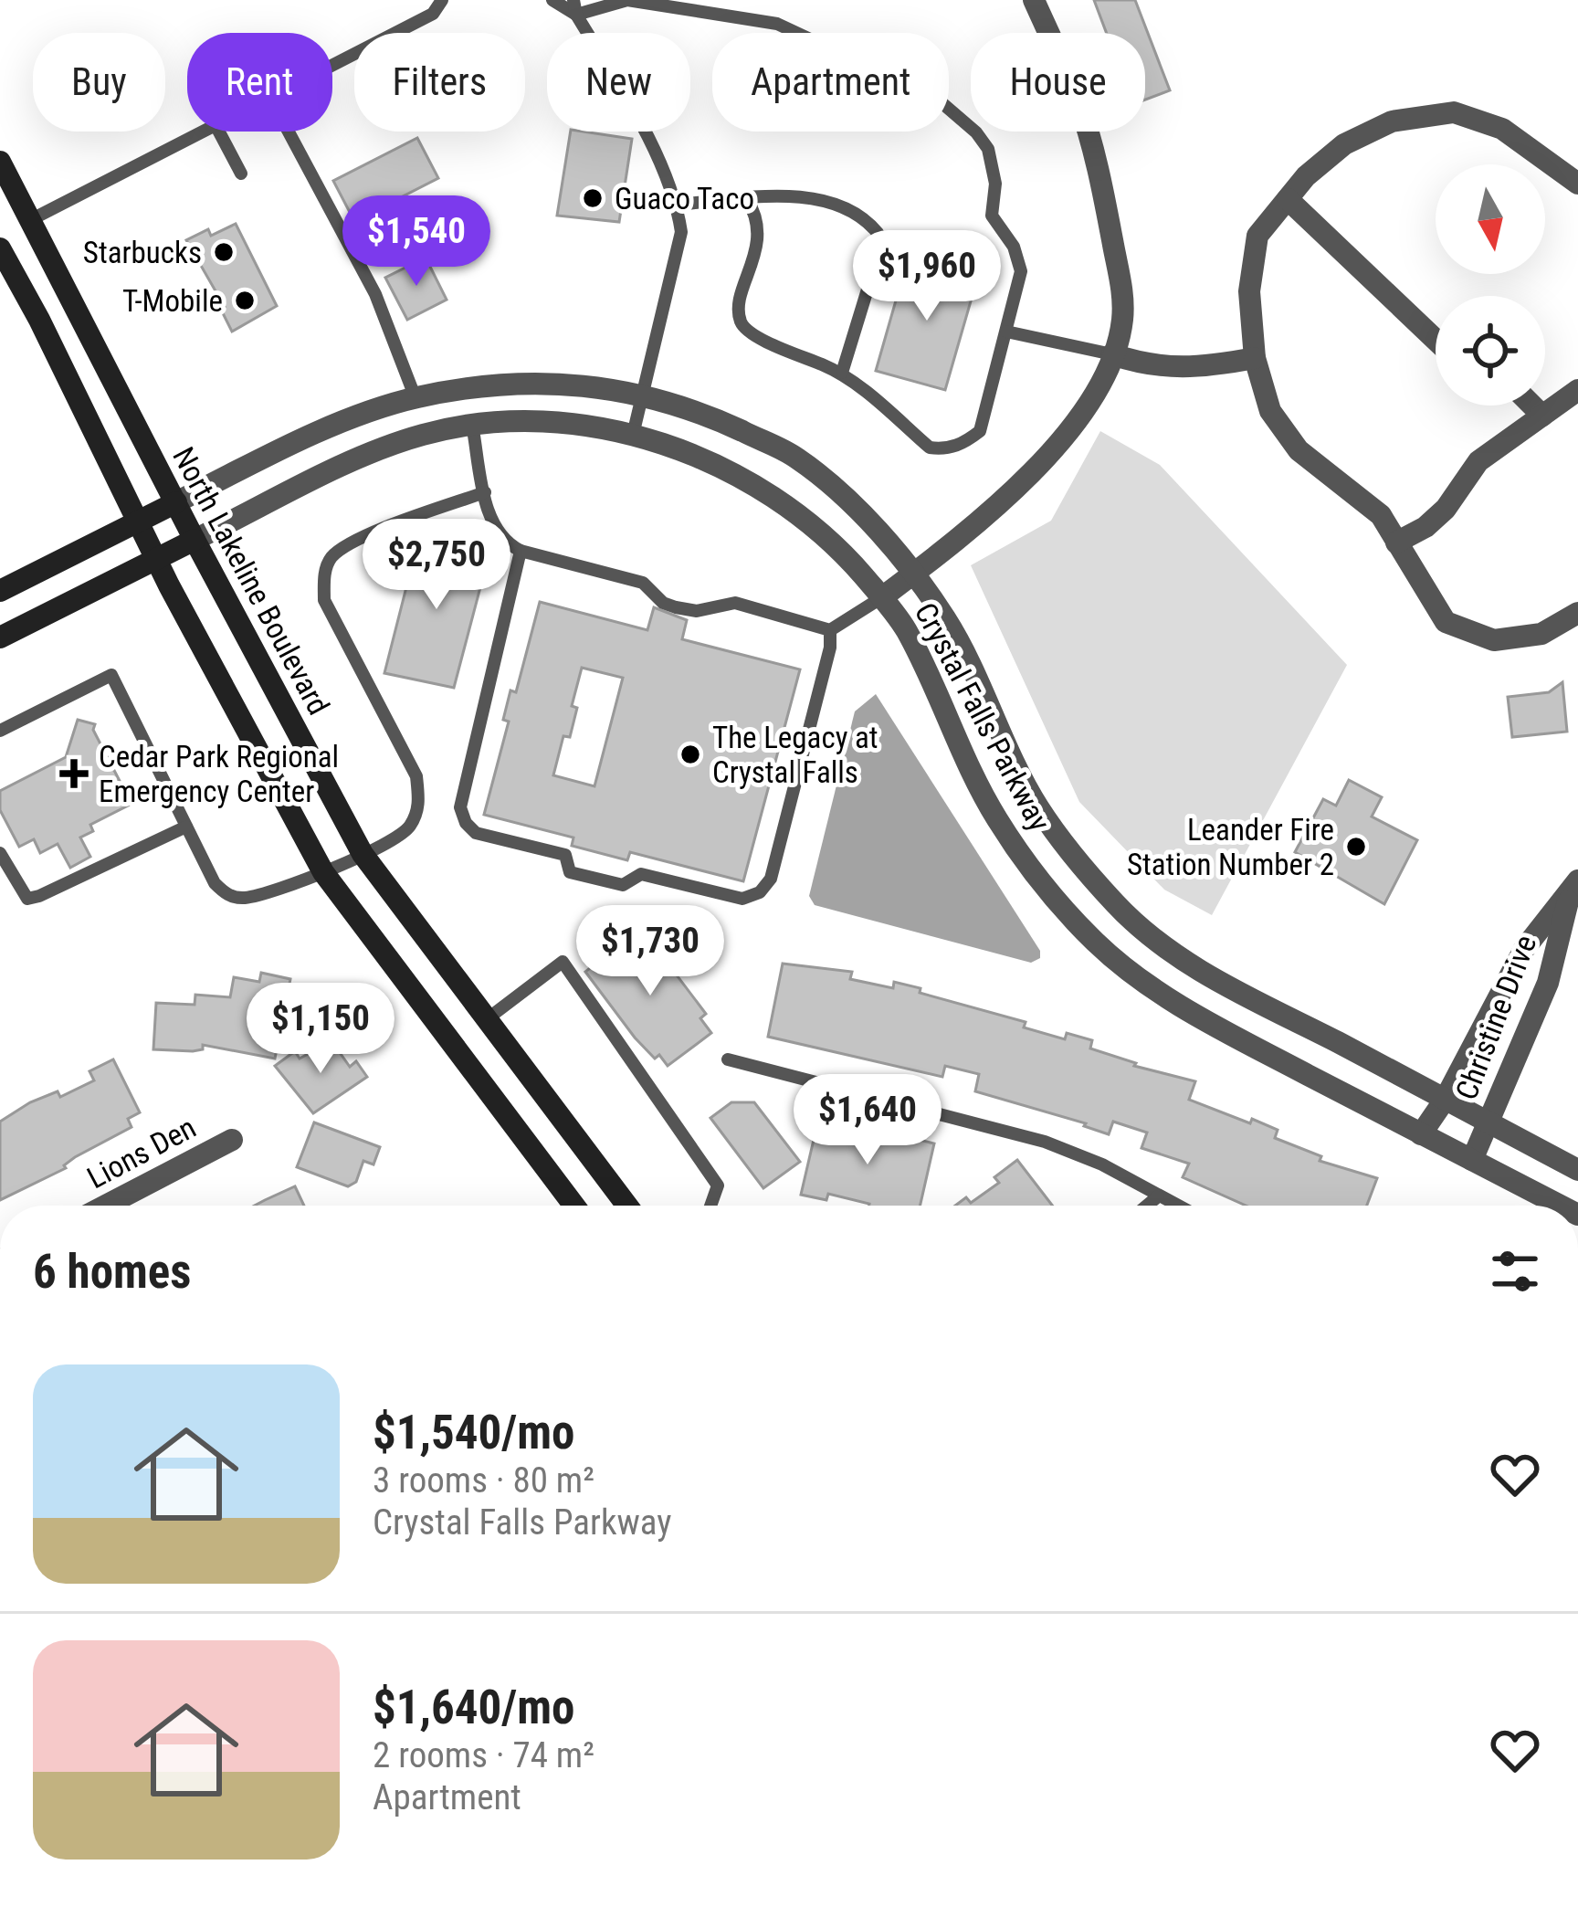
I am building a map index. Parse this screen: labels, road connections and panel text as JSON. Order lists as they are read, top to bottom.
{
  "streets": {
    "main road": ["North Lakeline Boulevard", "Crystal Falls Parkway"],
    "street": ["Christine Drive", "Lions Den"]
  },
  "crossings": [
    ["North Lakeline Boulevard", "Crystal Falls Parkway"],
    ["Crystal Falls Parkway", "Christine Drive"]
  ],
  "places": {
    "other": [
      "Guaco Taco",
      "Starbucks",
      "T-Mobile",
      "The Legacy at Crystal Falls",
      "Leander Fire Station Number 2"
    ],
    "health": ["Cedar Park Regional Emergency Center"]
  },
  "north": "bottom",
  "page": {
    "chip": [
      "Buy",
      "Rent",
      "Filters",
      "New",
      "Apartment",
      "House"
    ],
    "price": [
      "$1,540",
      "$1,960",
      "$2,750",
      "$1,730",
      "$1,150",
      "$1,640"
    ],
    "heading": "6 homes",
    "list": [
      {
        "name": "$1,540/mo",
        "note": "3 rooms · 80 m² · Crystal Falls Parkway"
      },
      {
        "name": "$1,640/mo",
        "note": "2 rooms · 74 m² · Apartment"
      }
    ]
  }
}
